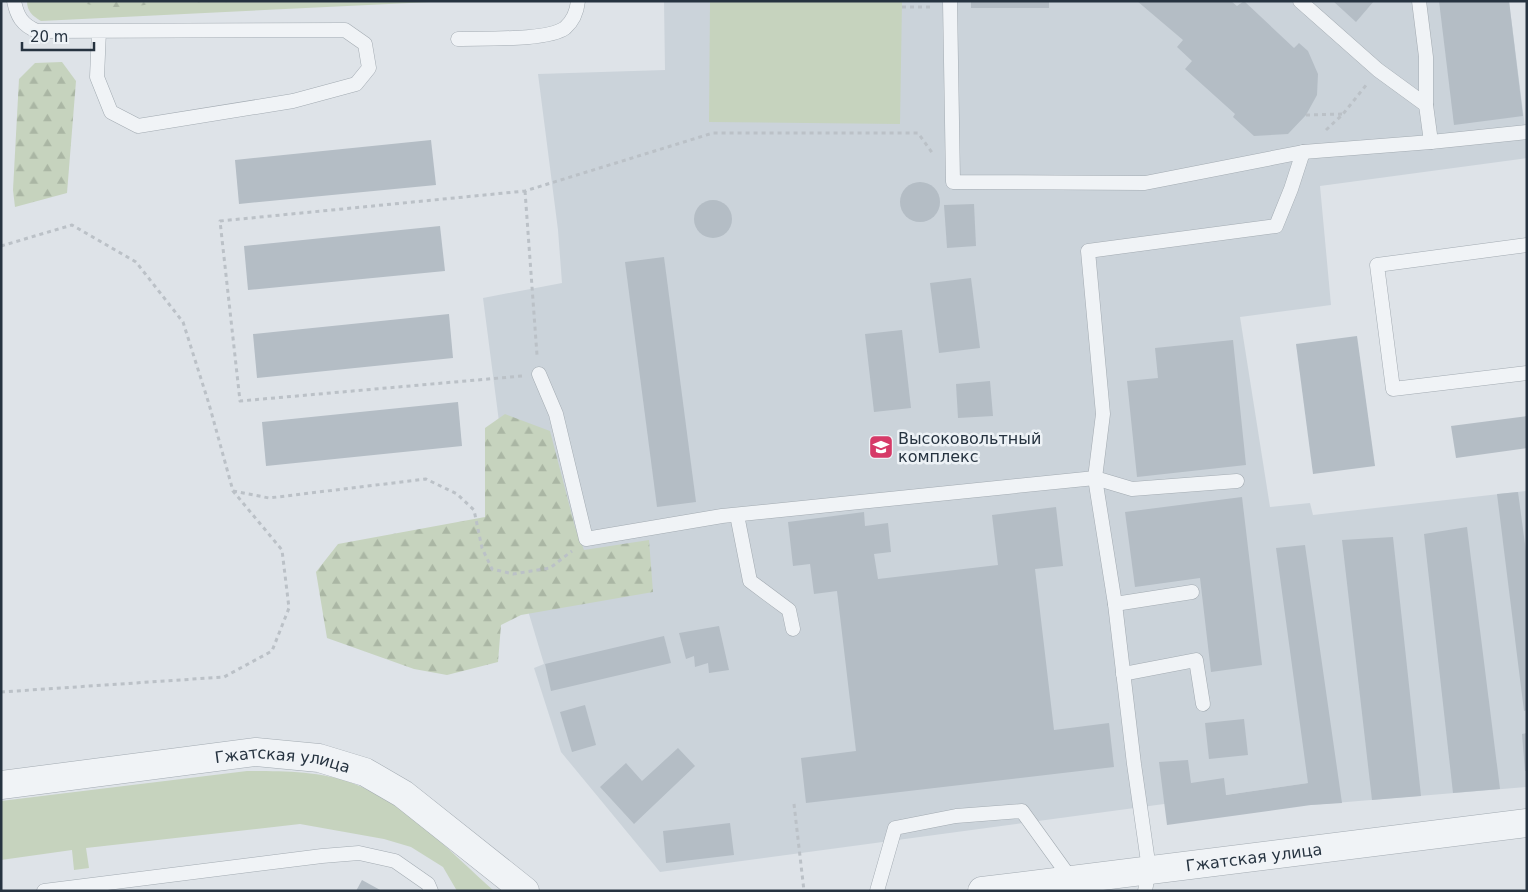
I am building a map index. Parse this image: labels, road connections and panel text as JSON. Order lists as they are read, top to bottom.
{
  "streets": {
    "street": ["Гжатская улица"]
  },
  "places": {
    "school or university": ["Высоковольтный комплекc"]
  },
  "scale_bar": "20 m"
}
